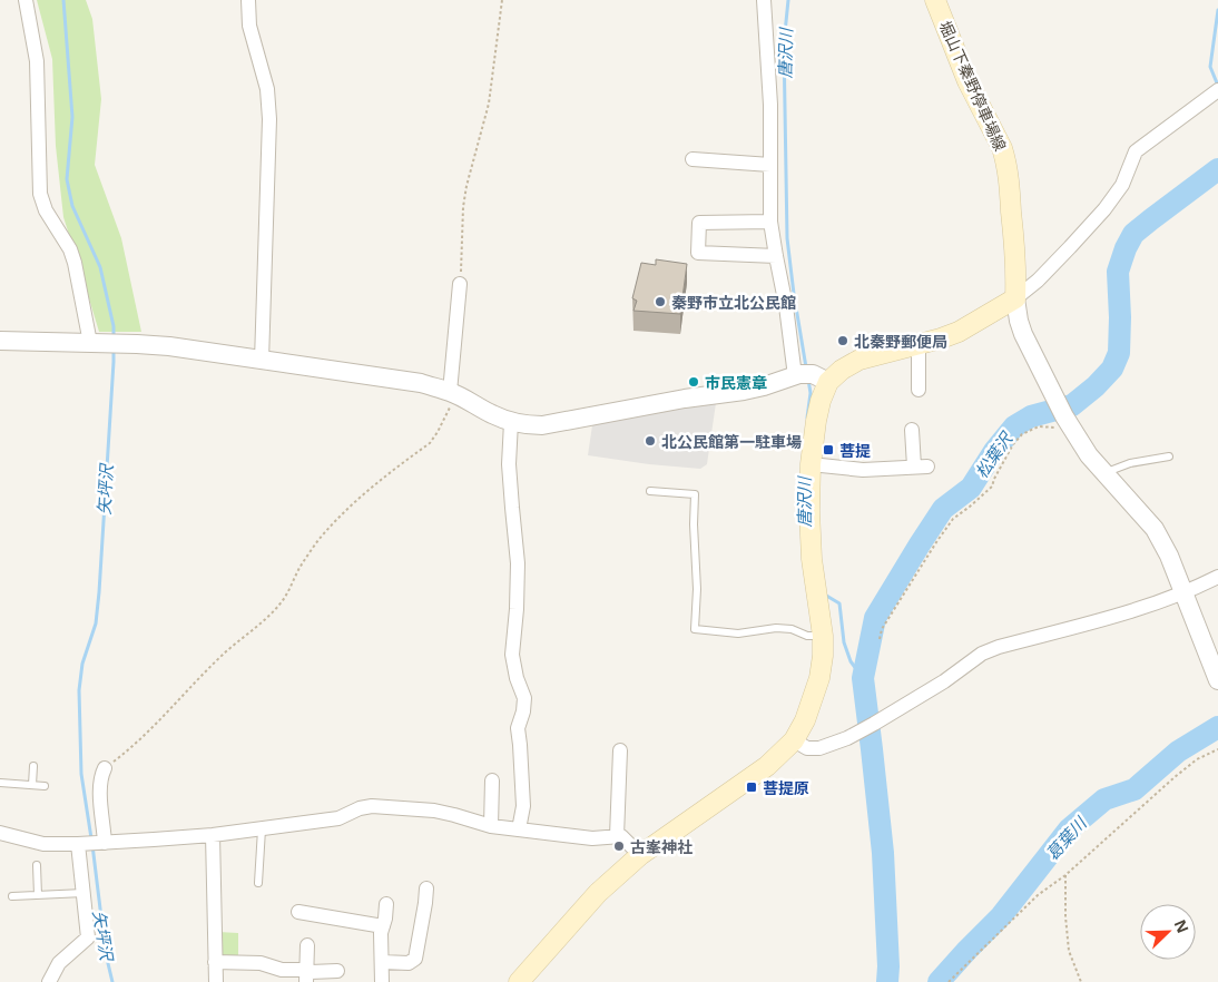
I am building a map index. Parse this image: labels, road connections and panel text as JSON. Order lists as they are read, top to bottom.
{
  "streets": {
    "main road": ["堀山下秦野停車場線"]
  },
  "water": [
    "唐沢川",
    "松葉沢",
    "矢坪沢",
    "葛葉川"
  ],
  "places": {
    "other": [
      "秦野市立北公民館",
      "北秦野郵便局",
      "市民憲章",
      "北公民館第一駐車場",
      "古峯神社"
    ],
    "transit": ["菩提", "菩提原"]
  },
  "north": "top right"
}
